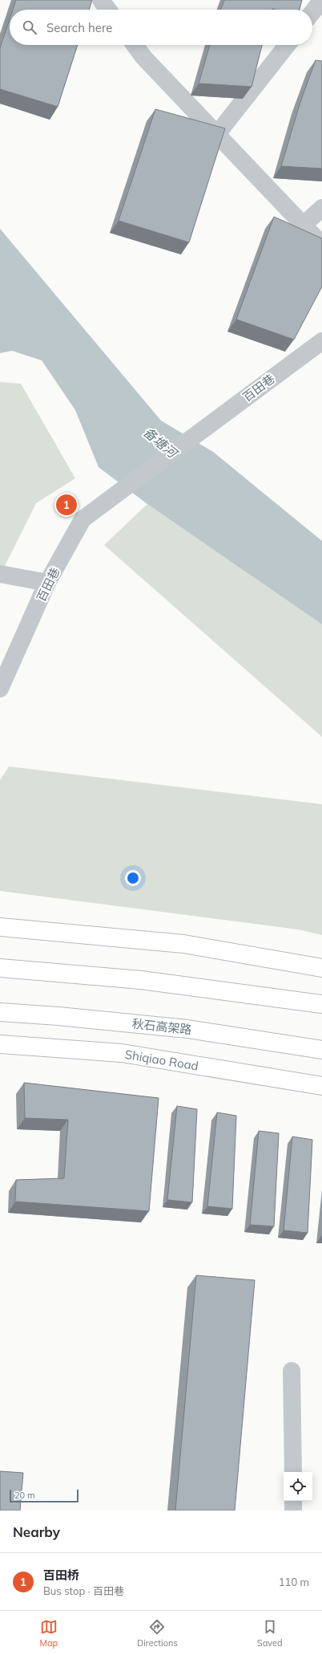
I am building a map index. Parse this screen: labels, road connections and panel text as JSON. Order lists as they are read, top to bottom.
{
  "streets": {
    "main road": ["秋石高架路", "Shiqiao Road"],
    "street": ["百田巷"]
  },
  "water": ["备塘河"],
  "scale_bar": "20 m",
  "page": {
    "search": "Search here",
    "pins": "1",
    "scale": "20 m",
    "heading": "Nearby",
    "list": [
      {
        "mark": "1",
        "name": "百田桥",
        "note": "Bus stop · 百田巷",
        "value": "110 m"
      }
    ],
    "nav": ["Map", "Directions", "Saved"]
  }
}
